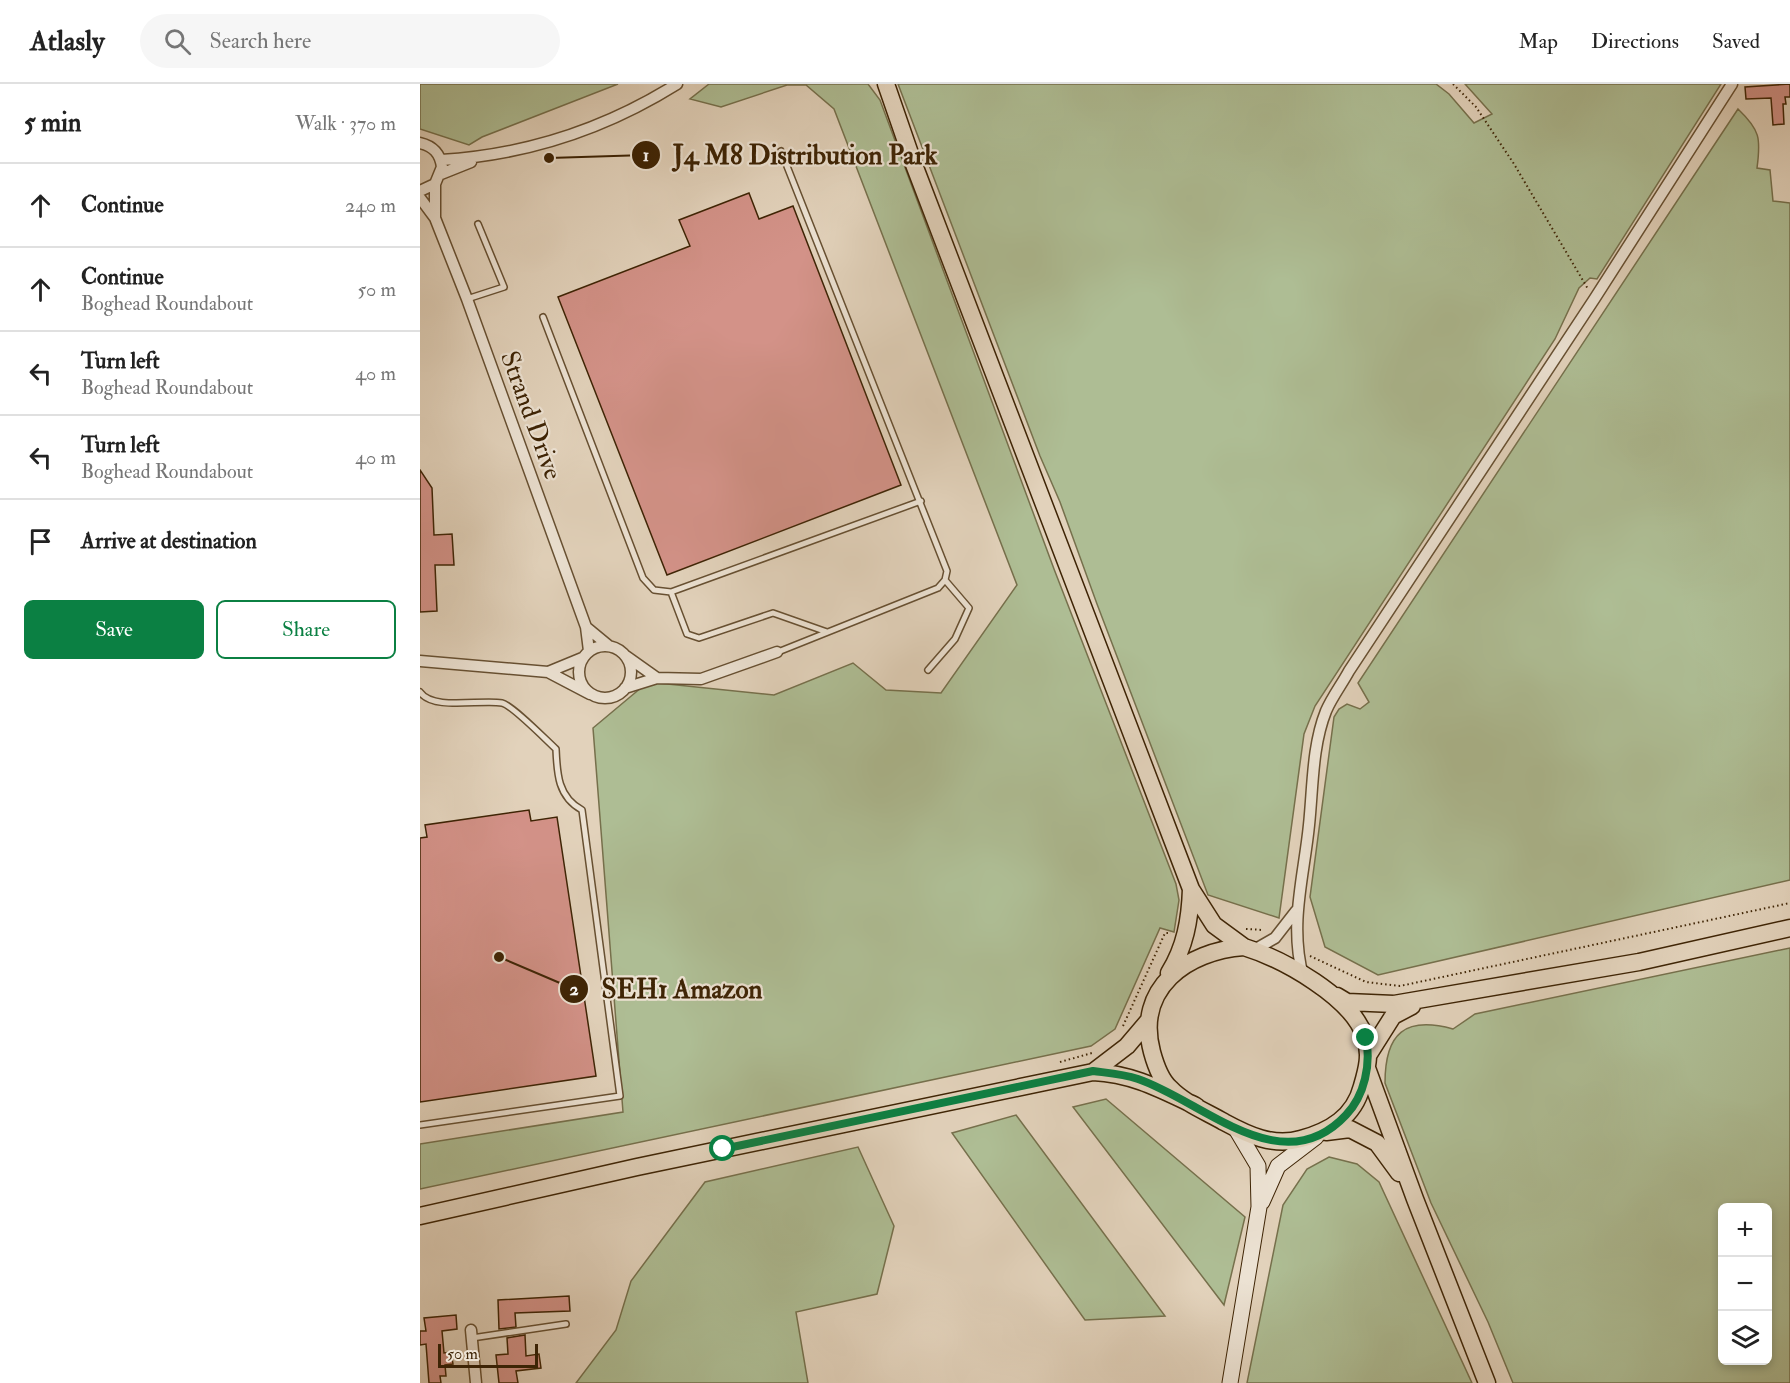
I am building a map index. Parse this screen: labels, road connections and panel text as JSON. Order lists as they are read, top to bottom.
{
  "streets": {
    "street": ["Strand Drive"]
  },
  "places": ["J4 M8 Distribution Park", "SEH1 Amazon"],
  "scale_bar": "50 m",
  "page": {
    "header": "Atlasly",
    "search": "Search here",
    "nav": ["Map", "Directions", "Saved"],
    "heading": ["5 min", "Walk · 370 m"],
    "list": [
      ["Continue", "240 m"],
      ["Continue", "Boghead Roundabout", "50 m"],
      ["Turn left", "Boghead Roundabout", "40 m"],
      ["Turn left", "Boghead Roundabout", "40 m"],
      "Arrive at destination"
    ],
    "buttons": ["Save", "Share"],
    "map_buttons": ["+", "−"],
    "scale": "50 m"
  }
}
